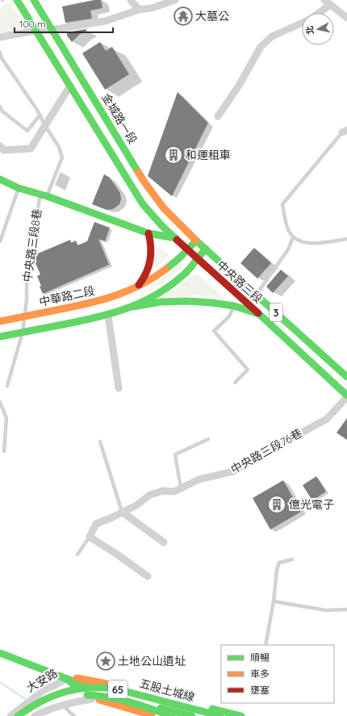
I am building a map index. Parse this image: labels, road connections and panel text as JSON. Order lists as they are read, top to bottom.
{
  "streets": {
    "main road": [
      "金城路一段",
      "中央路三段",
      "中華路二段",
      "3",
      "大安路",
      "65",
      "五股土城線"
    ],
    "street": ["中央路三段76巷"],
    "lane": ["中央路三段8巷"]
  },
  "crossings": [
    ["金城路一段", "中央路三段"],
    ["金城路一段", "中華路二段"],
    ["中央路三段8巷", "中華路二段"],
    ["中央路三段8巷", "3"],
    ["中央路三段", "中華路二段"],
    ["中央路三段", "3"],
    ["中央路三段", "中央路三段76巷"]
  ],
  "places": {
    "temple": ["大墓公"],
    "building": ["和運租車", "億光電子"],
    "place": ["土地公山遺址"]
  },
  "legend": ["順暢", "車多", "壅塞"],
  "scale_bar": "100 m",
  "north": "left"
}
